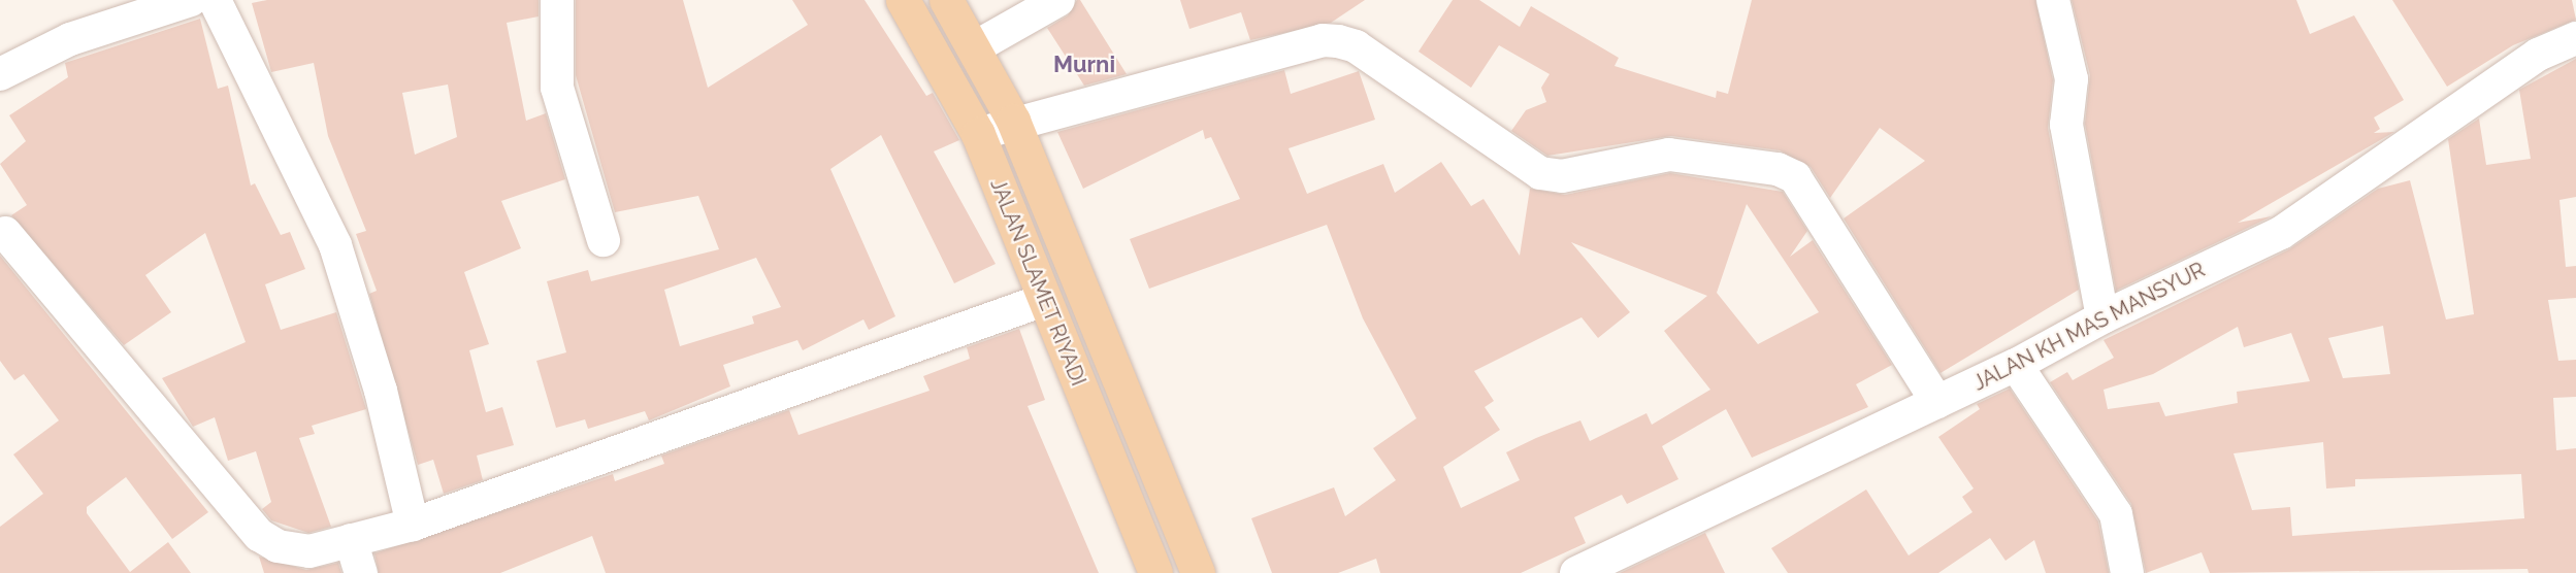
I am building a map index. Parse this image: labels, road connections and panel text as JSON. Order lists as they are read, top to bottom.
{
  "streets": {
    "main road": ["JALAN SLAMET RIYADI"],
    "street": ["JALAN KH MAS MANSYUR"]
  },
  "districts": ["Murni"]
}
